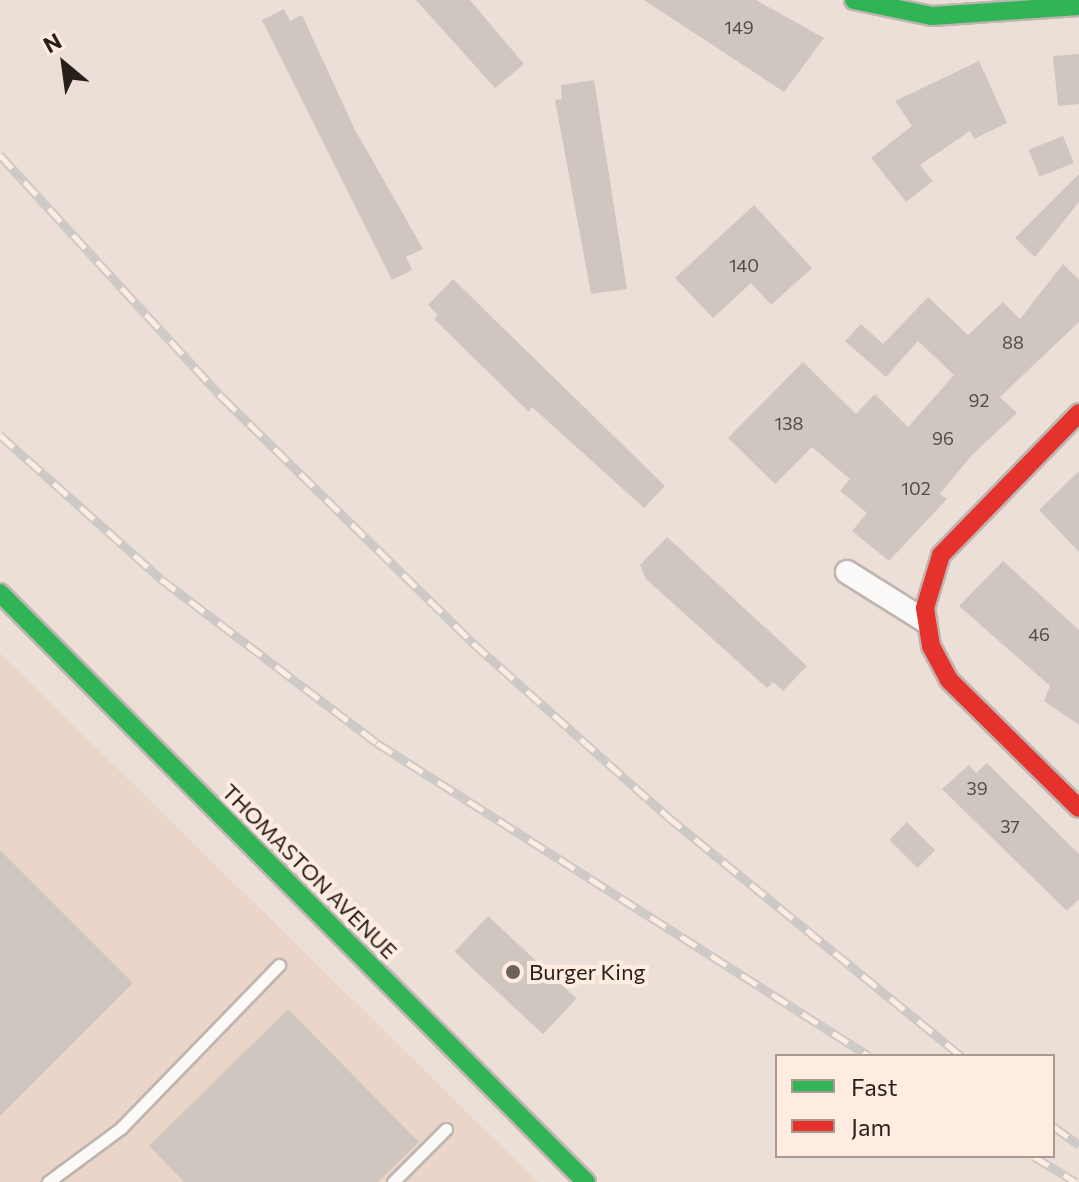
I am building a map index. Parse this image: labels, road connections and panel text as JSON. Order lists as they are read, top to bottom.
{
  "streets": {
    "main road": ["THOMASTON AVENUE"]
  },
  "places": ["Burger King"],
  "house_numbers": [
    "149",
    "140",
    "88",
    "92",
    "138",
    "96",
    "102",
    "46",
    "39",
    "37"
  ],
  "legend": ["Fast", "Jam"],
  "north": "top left"
}
